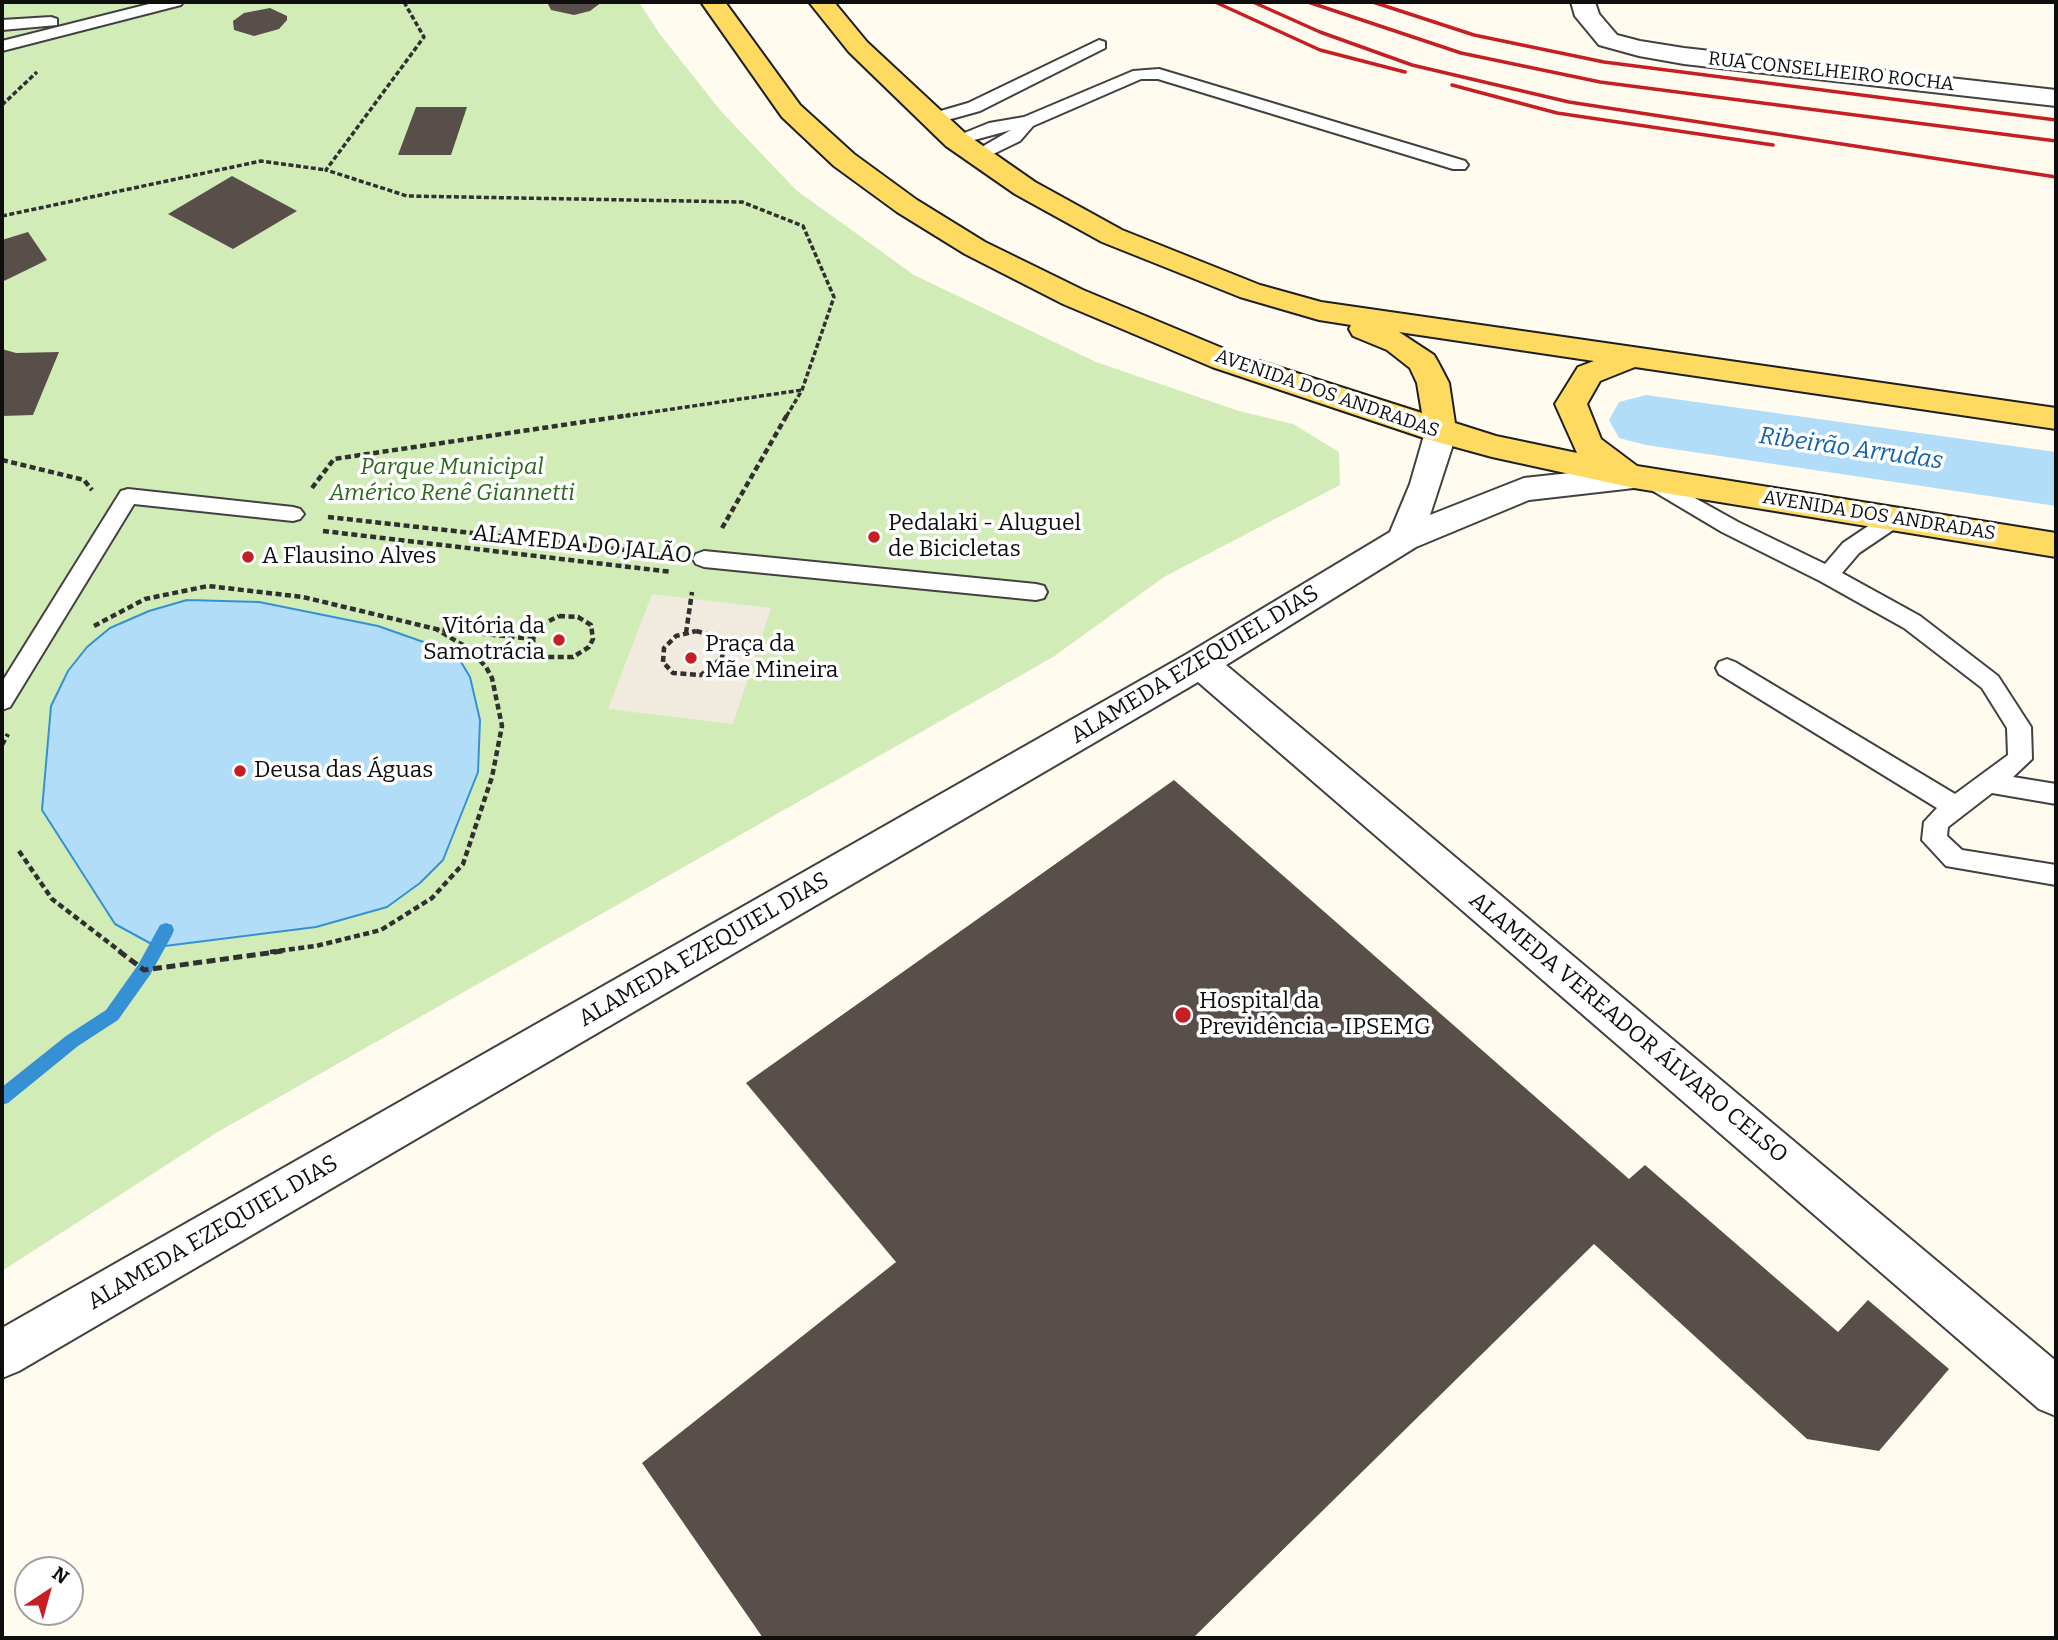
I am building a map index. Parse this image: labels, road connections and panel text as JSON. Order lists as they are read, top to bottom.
{
  "streets": {
    "main road": ["AVENIDA DOS ANDRADAS"],
    "street": ["RUA CONSELHEIRO ROCHA", "ALAMEDA EZEQUIEL DIAS", "ALAMEDA VEREADOR ÁLVARO CELSO"],
    "lane": ["ALAMEDA DO JALÃO"]
  },
  "crossings": [
    ["AVENIDA DOS ANDRADAS", "ALAMEDA EZEQUIEL DIAS"],
    ["ALAMEDA EZEQUIEL DIAS", "ALAMEDA VEREADOR ÁLVARO CELSO"]
  ],
  "water": ["Ribeirão Arrudas"],
  "parks": ["Parque Municipal Américo Renê Giannetti"],
  "places": [
    "Pedalaki - Aluguel de Bicicletas",
    "A Flausino Alves",
    "Vitória da Samotrácia",
    "Praça da Mãe Mineira",
    "Deusa das Águas",
    "Hospital da Previdência - IPSEMG"
  ],
  "north": "top right"
}
